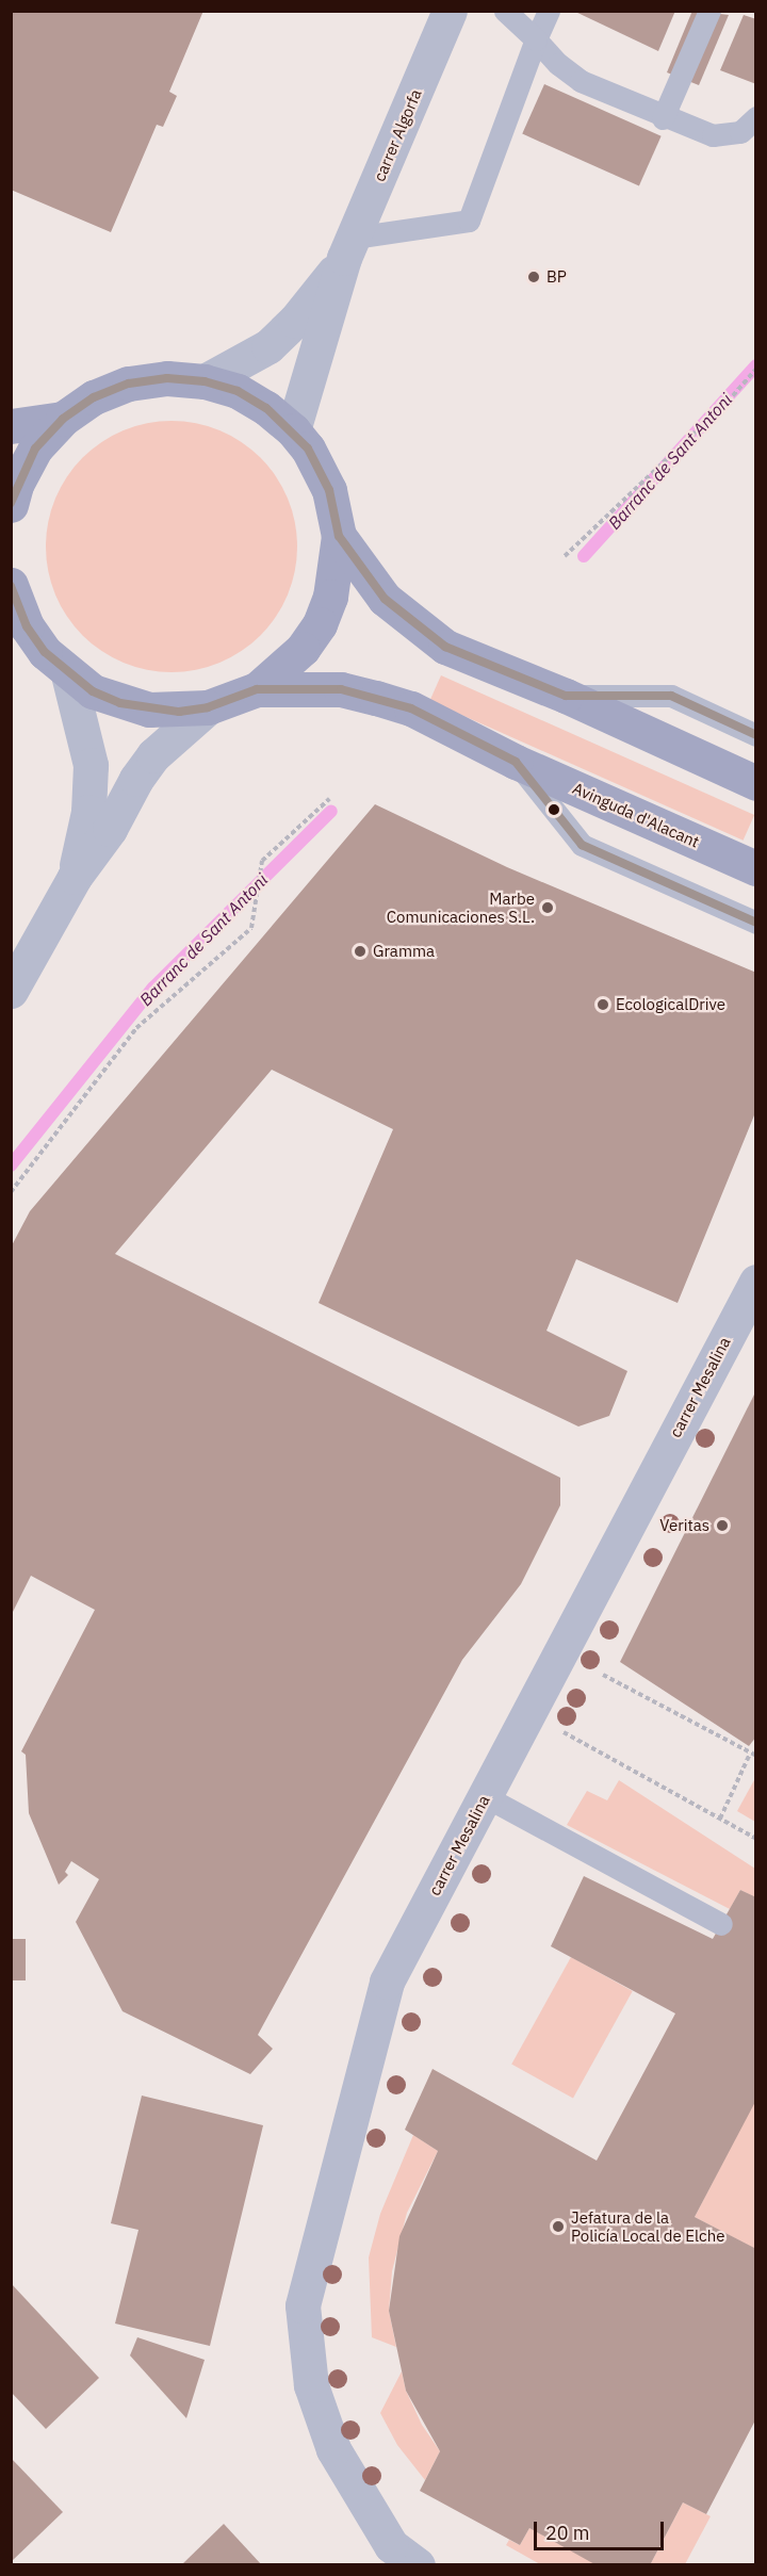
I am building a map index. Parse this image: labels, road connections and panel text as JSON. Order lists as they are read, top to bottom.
{
  "streets": {
    "highway": ["Avinguda d'Alacant"],
    "street": ["carrer Algorfa", "carrer Mesalina"]
  },
  "water": ["Barranc de Sant Antoni"],
  "places": [
    "BP",
    "Marbe Comunicaciones S.L.",
    "Gramma",
    "EcologicalDrive",
    "Veritas",
    "Jefatura de la Policía Local de Elche"
  ],
  "scale_bar": "20 m"
}
